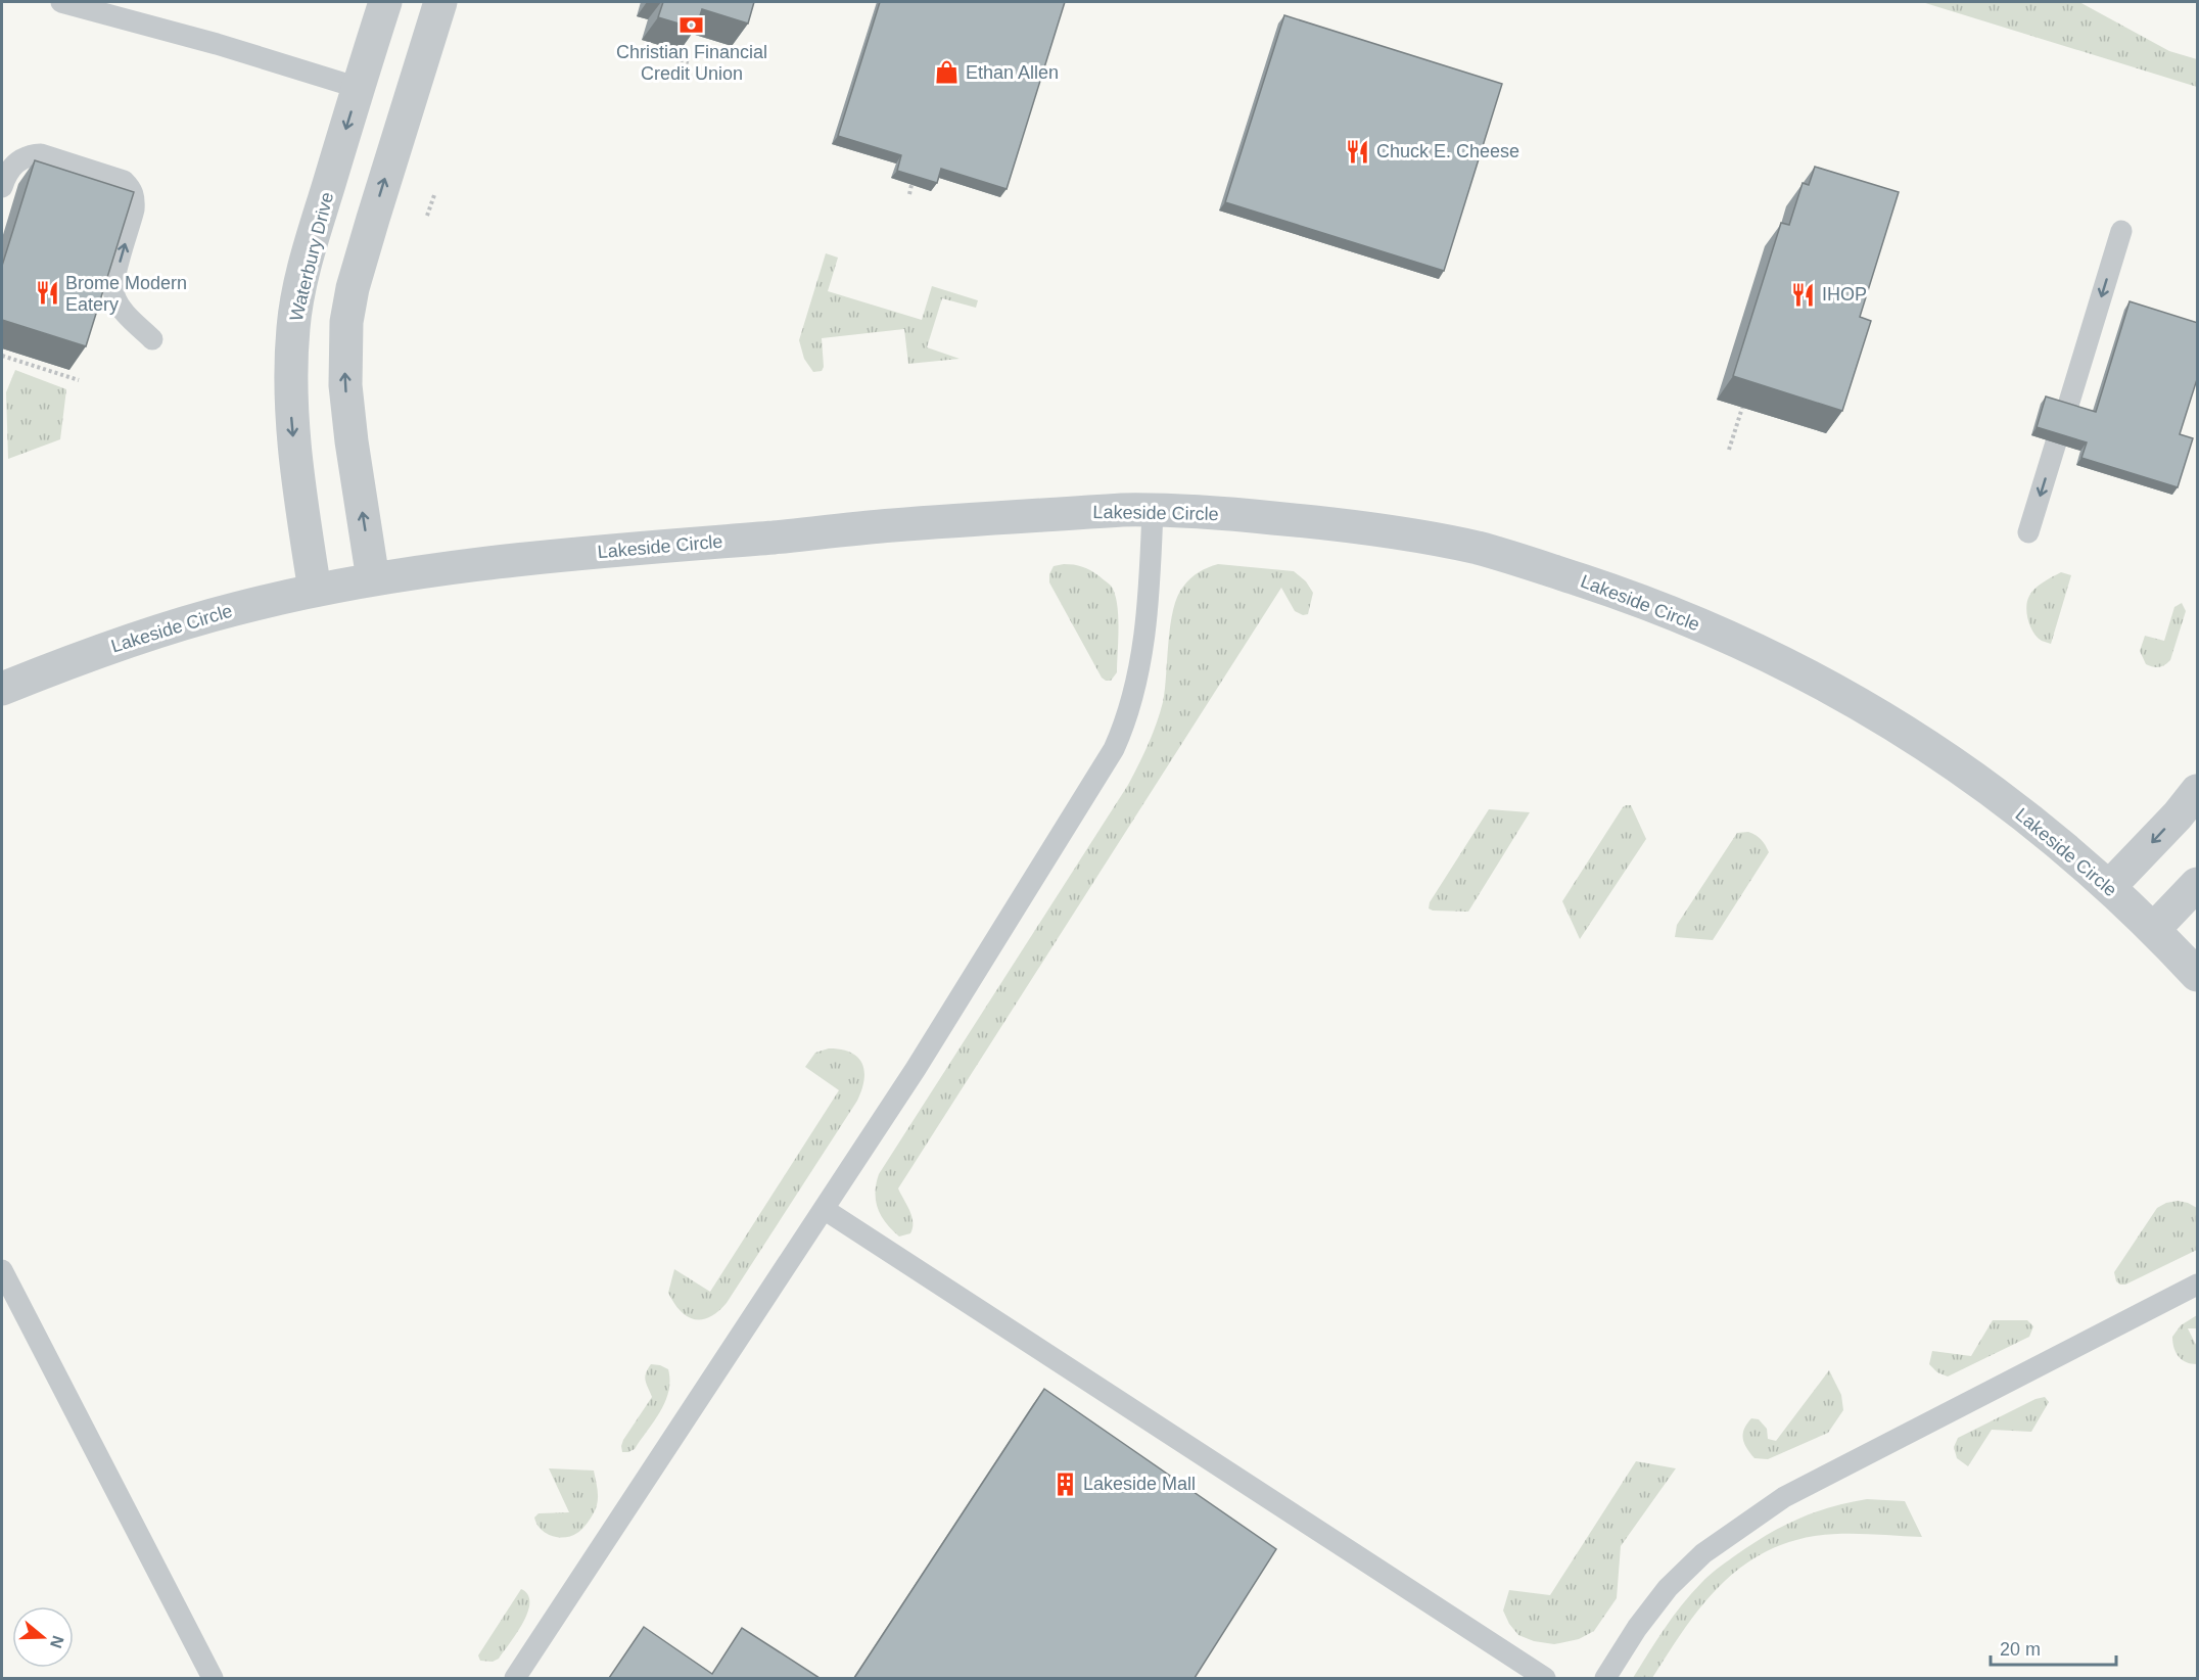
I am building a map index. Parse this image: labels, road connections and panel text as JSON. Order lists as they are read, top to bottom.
{
  "streets": {
    "street": ["Waterbury Drive", "Lakeside Circle"]
  },
  "crossings": [
    ["Waterbury Drive", "Lakeside Circle"]
  ],
  "places": {
    "bank": ["Christian Financial Credit Union"],
    "shop": ["Ethan Allen"],
    "restaurant": ["Chuck E. Cheese", "Brome Modern Eatery", "IHOP"],
    "building": ["Lakeside Mall"]
  },
  "scale_bar": "20 m",
  "north": "right"
}
